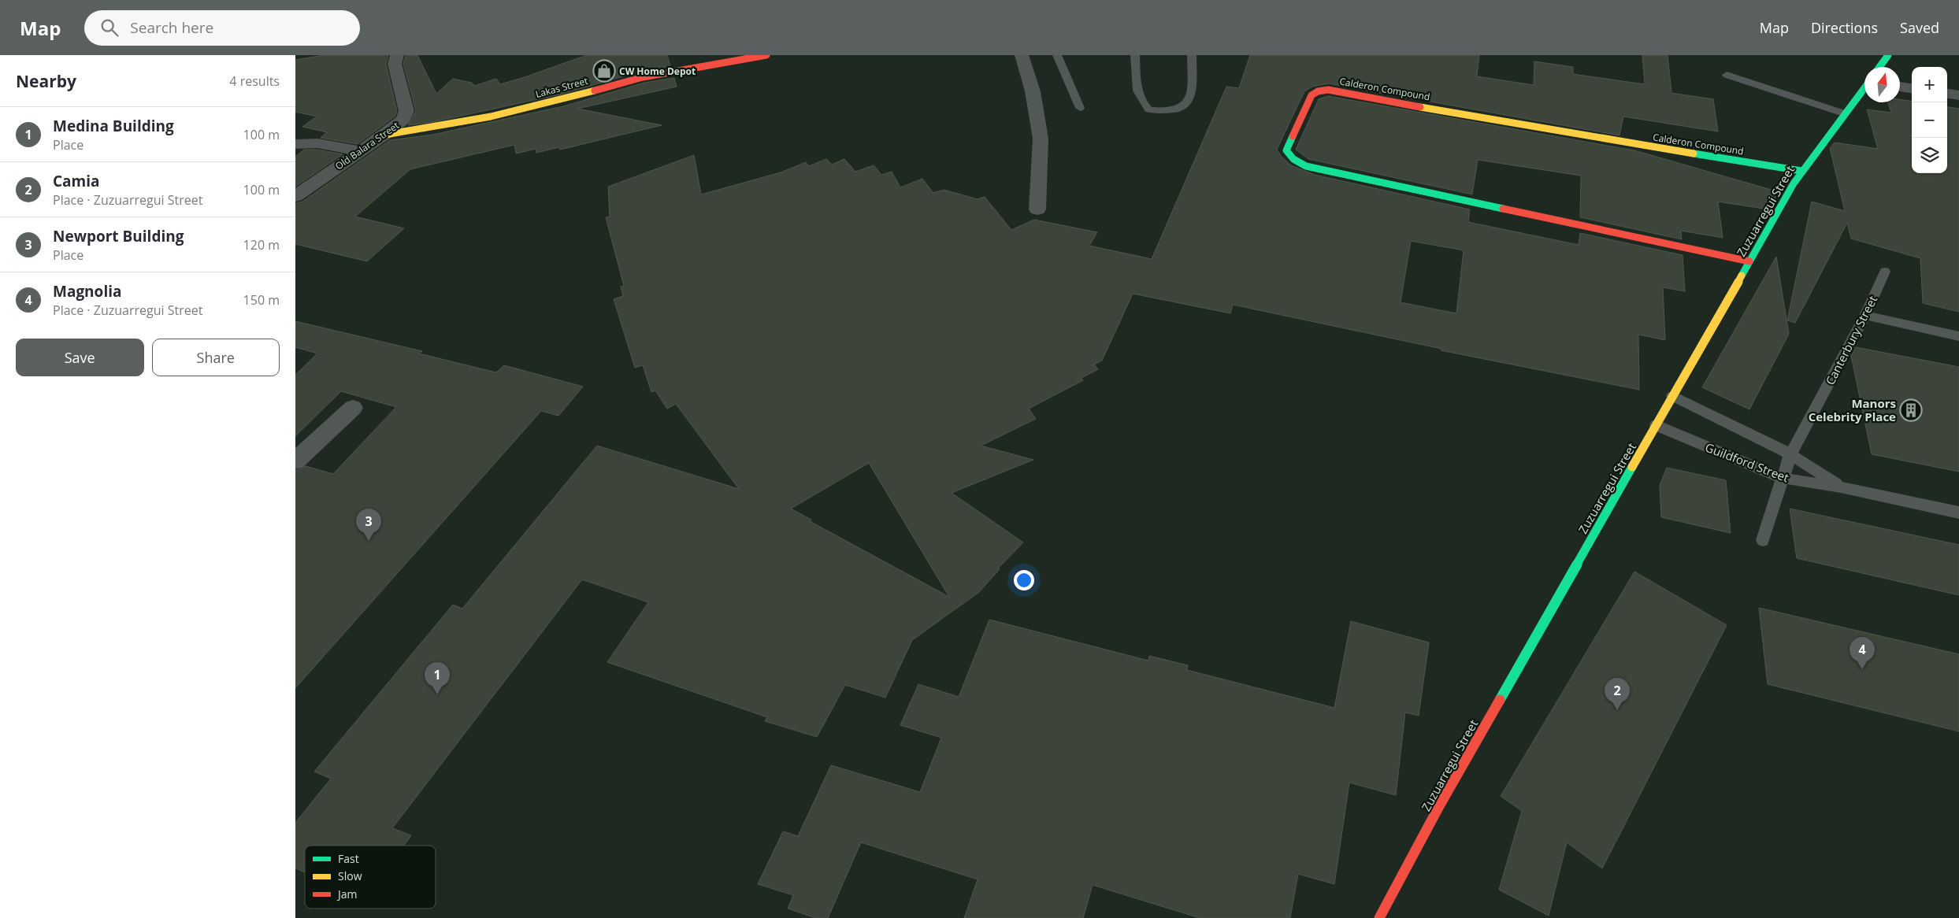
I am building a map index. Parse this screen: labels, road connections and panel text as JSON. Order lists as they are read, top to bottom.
{
  "streets": {
    "street": [
      "Lakas Street",
      "Calderon Compound",
      "Old Balara Street",
      "Zuzuarregui Street"
    ],
    "lane": ["Canterbury Street", "Guildford Street"]
  },
  "crossings": [
    ["Lakas Street", "Old Balara Street"],
    ["Calderon Compound", "Zuzuarregui Street"],
    ["Zuzuarregui Street", "Guildford Street"],
    ["Canterbury Street", "Guildford Street"]
  ],
  "places": {
    "shop": ["CW Home Depot"],
    "building": ["Manors Celebrity Place"]
  },
  "legend": ["Fast", "Slow", "Jam"],
  "north": "top",
  "page": {
    "header": "Map",
    "search": "Search here",
    "nav": ["Map", "Directions", "Saved"],
    "heading": ["Nearby", "4 results"],
    "map_buttons": ["+", "−"],
    "list": [
      {
        "mark": "1",
        "name": "Medina Building",
        "note": "Place",
        "value": "100 m"
      },
      {
        "mark": "2",
        "name": "Camia",
        "note": "Place · Zuzuarregui Street",
        "value": "100 m"
      },
      {
        "mark": "3",
        "name": "Newport Building",
        "note": "Place",
        "value": "120 m"
      },
      {
        "mark": "4",
        "name": "Magnolia",
        "note": "Place · Zuzuarregui Street",
        "value": "150 m"
      }
    ],
    "buttons": ["Save", "Share"],
    "pins": [
      "3",
      "4",
      "1",
      "2"
    ]
  }
}
